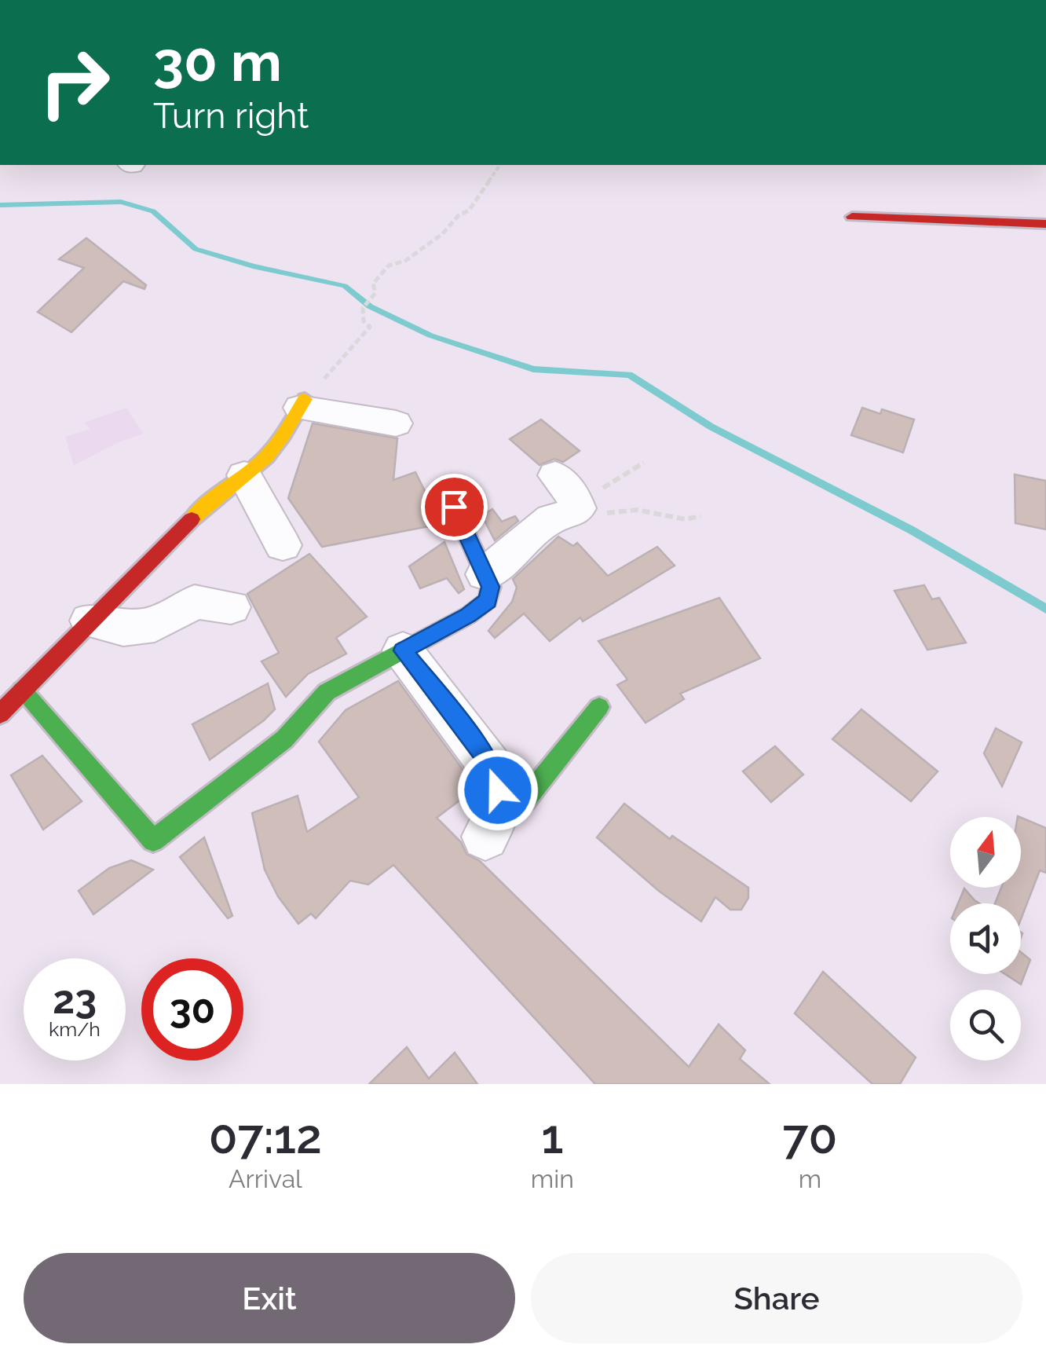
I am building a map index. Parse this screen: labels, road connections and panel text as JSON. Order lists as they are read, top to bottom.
{
  "north": "top",
  "page": {
    "turn": ["30 m", "Turn right"],
    "speed": "23 km/h",
    "limit": "30",
    "eta": [
      "07:12",
      "Arrival",
      "1",
      "min",
      "70",
      "m"
    ],
    "buttons": ["Exit", "Share"]
  }
}
